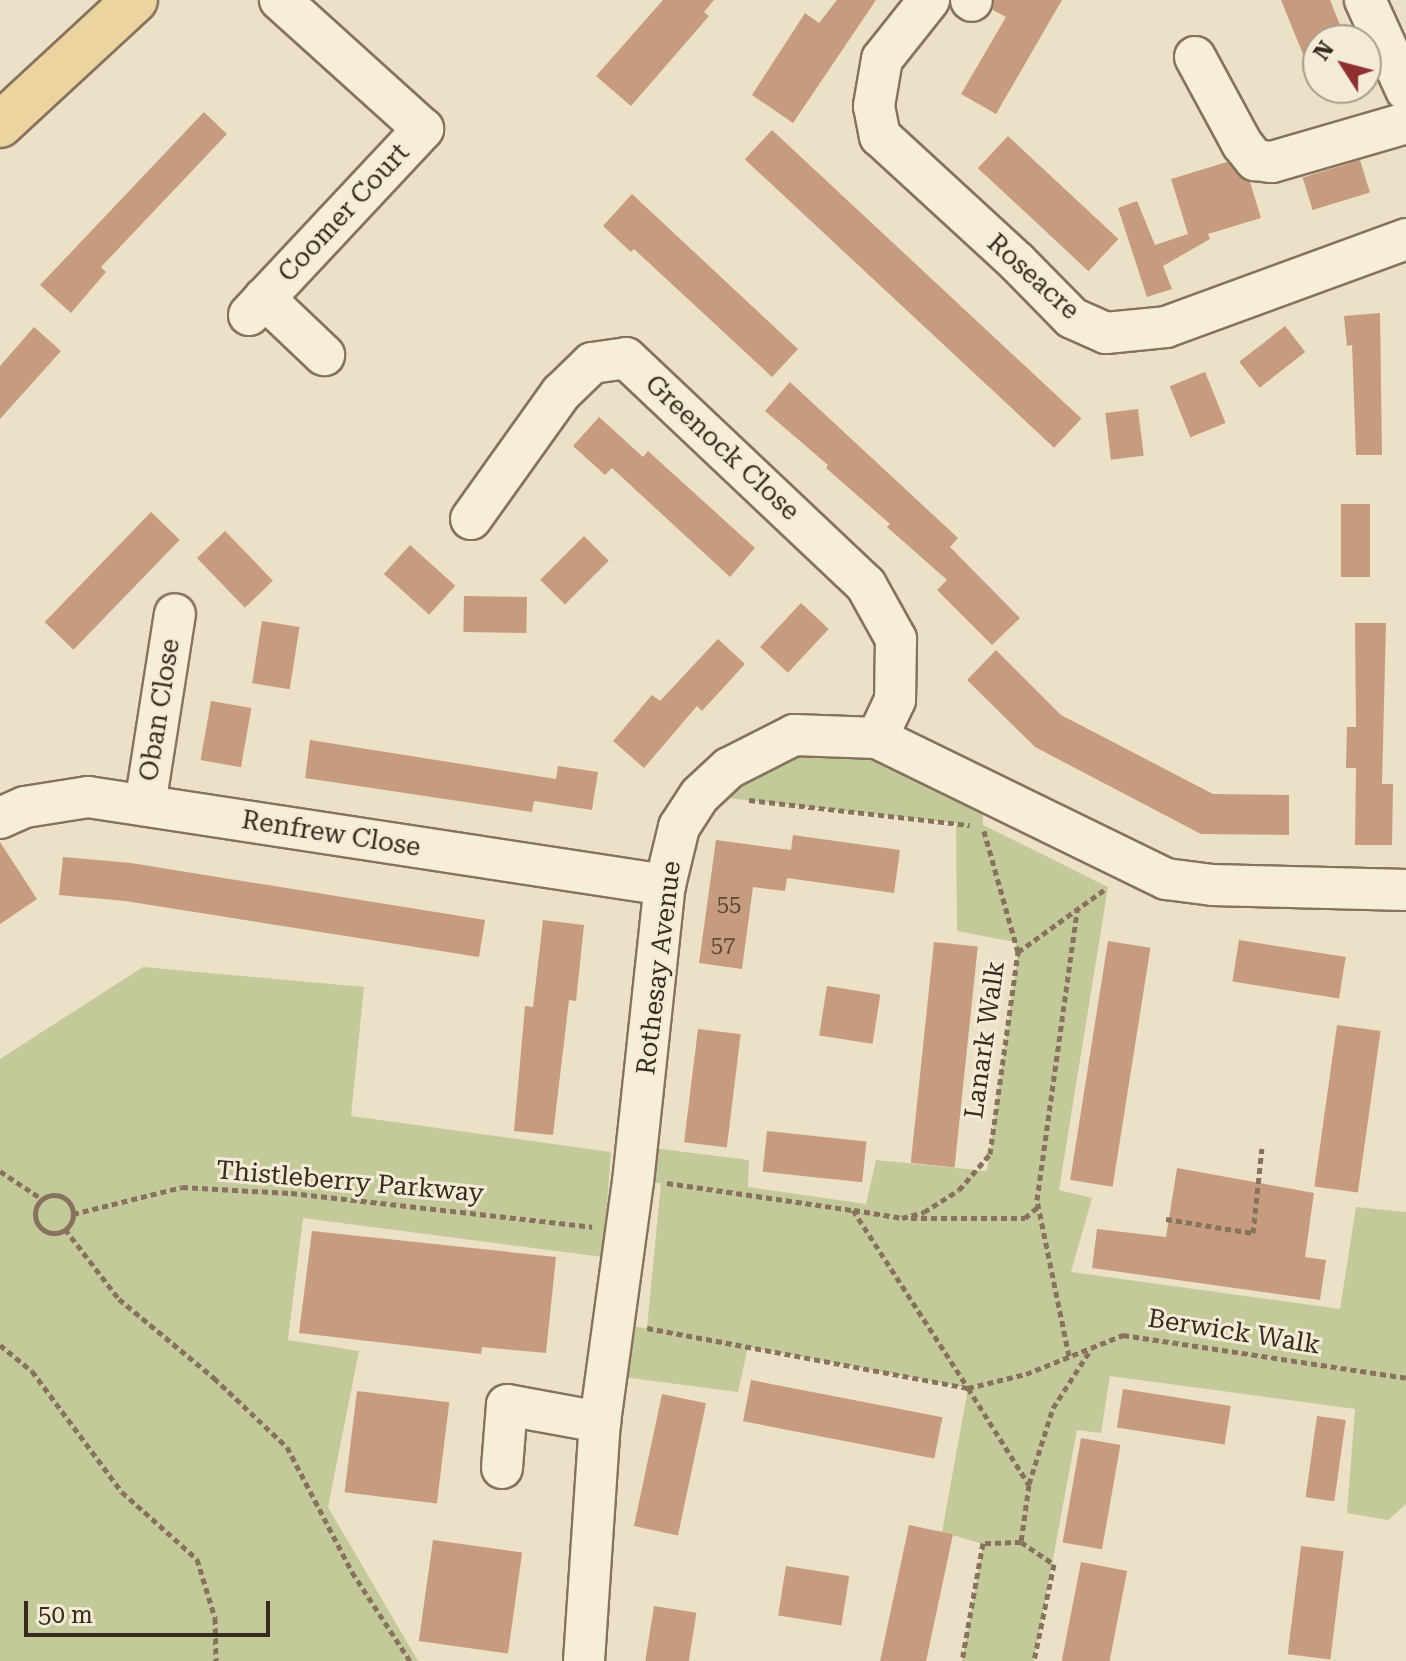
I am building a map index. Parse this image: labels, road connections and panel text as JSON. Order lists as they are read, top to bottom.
{
  "streets": {
    "street": [
      "Coomer Court",
      "Roseacre",
      "Greenock Close",
      "Oban Close",
      "Renfrew Close",
      "Rothesay Avenue"
    ],
    "path": ["Lanark Walk", "Thistleberry Parkway", "Berwick Walk"]
  },
  "crossings": [
    ["Greenock Close", "Rothesay Avenue"],
    ["Oban Close", "Renfrew Close"],
    ["Renfrew Close", "Rothesay Avenue"],
    ["Rothesay Avenue", "Lanark Walk"],
    ["Rothesay Avenue", "Thistleberry Parkway"],
    ["Rothesay Avenue", "Berwick Walk"]
  ],
  "house_numbers": ["55", "57"],
  "scale_bar": "50 m",
  "north": "top left"
}
